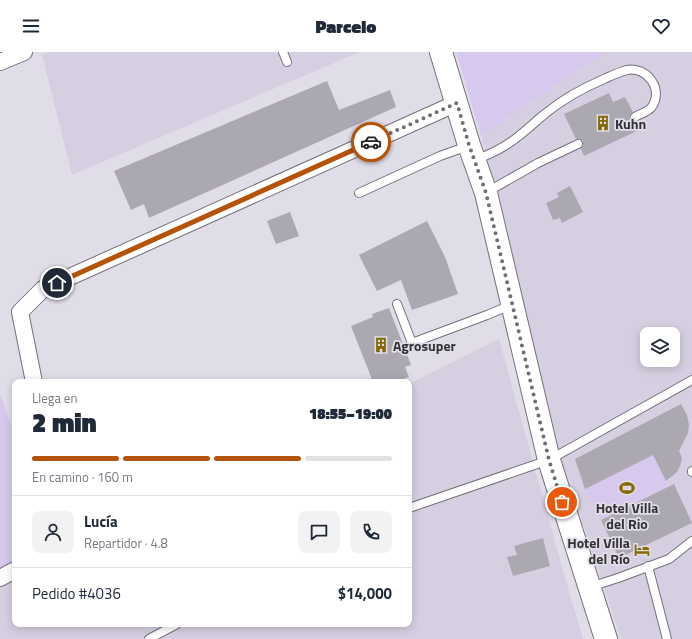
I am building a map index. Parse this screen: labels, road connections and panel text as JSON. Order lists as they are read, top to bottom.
{
  "places": {
    "building": ["Kuhn", "Agrosuper"],
    "sports": ["Hotel Villa del Rio"],
    "hotel": ["Hotel Villa del Río"]
  },
  "page": {
    "header": "Parcelo",
    "heading": ["2 min", "Llega en", "18:55–19:00"],
    "panel": [
      "Lucía",
      "Repartidor · 4.8",
      "Pedido #4036",
      "$14,000"
    ],
    "bar": "En camino · 160 m"
  }
}
